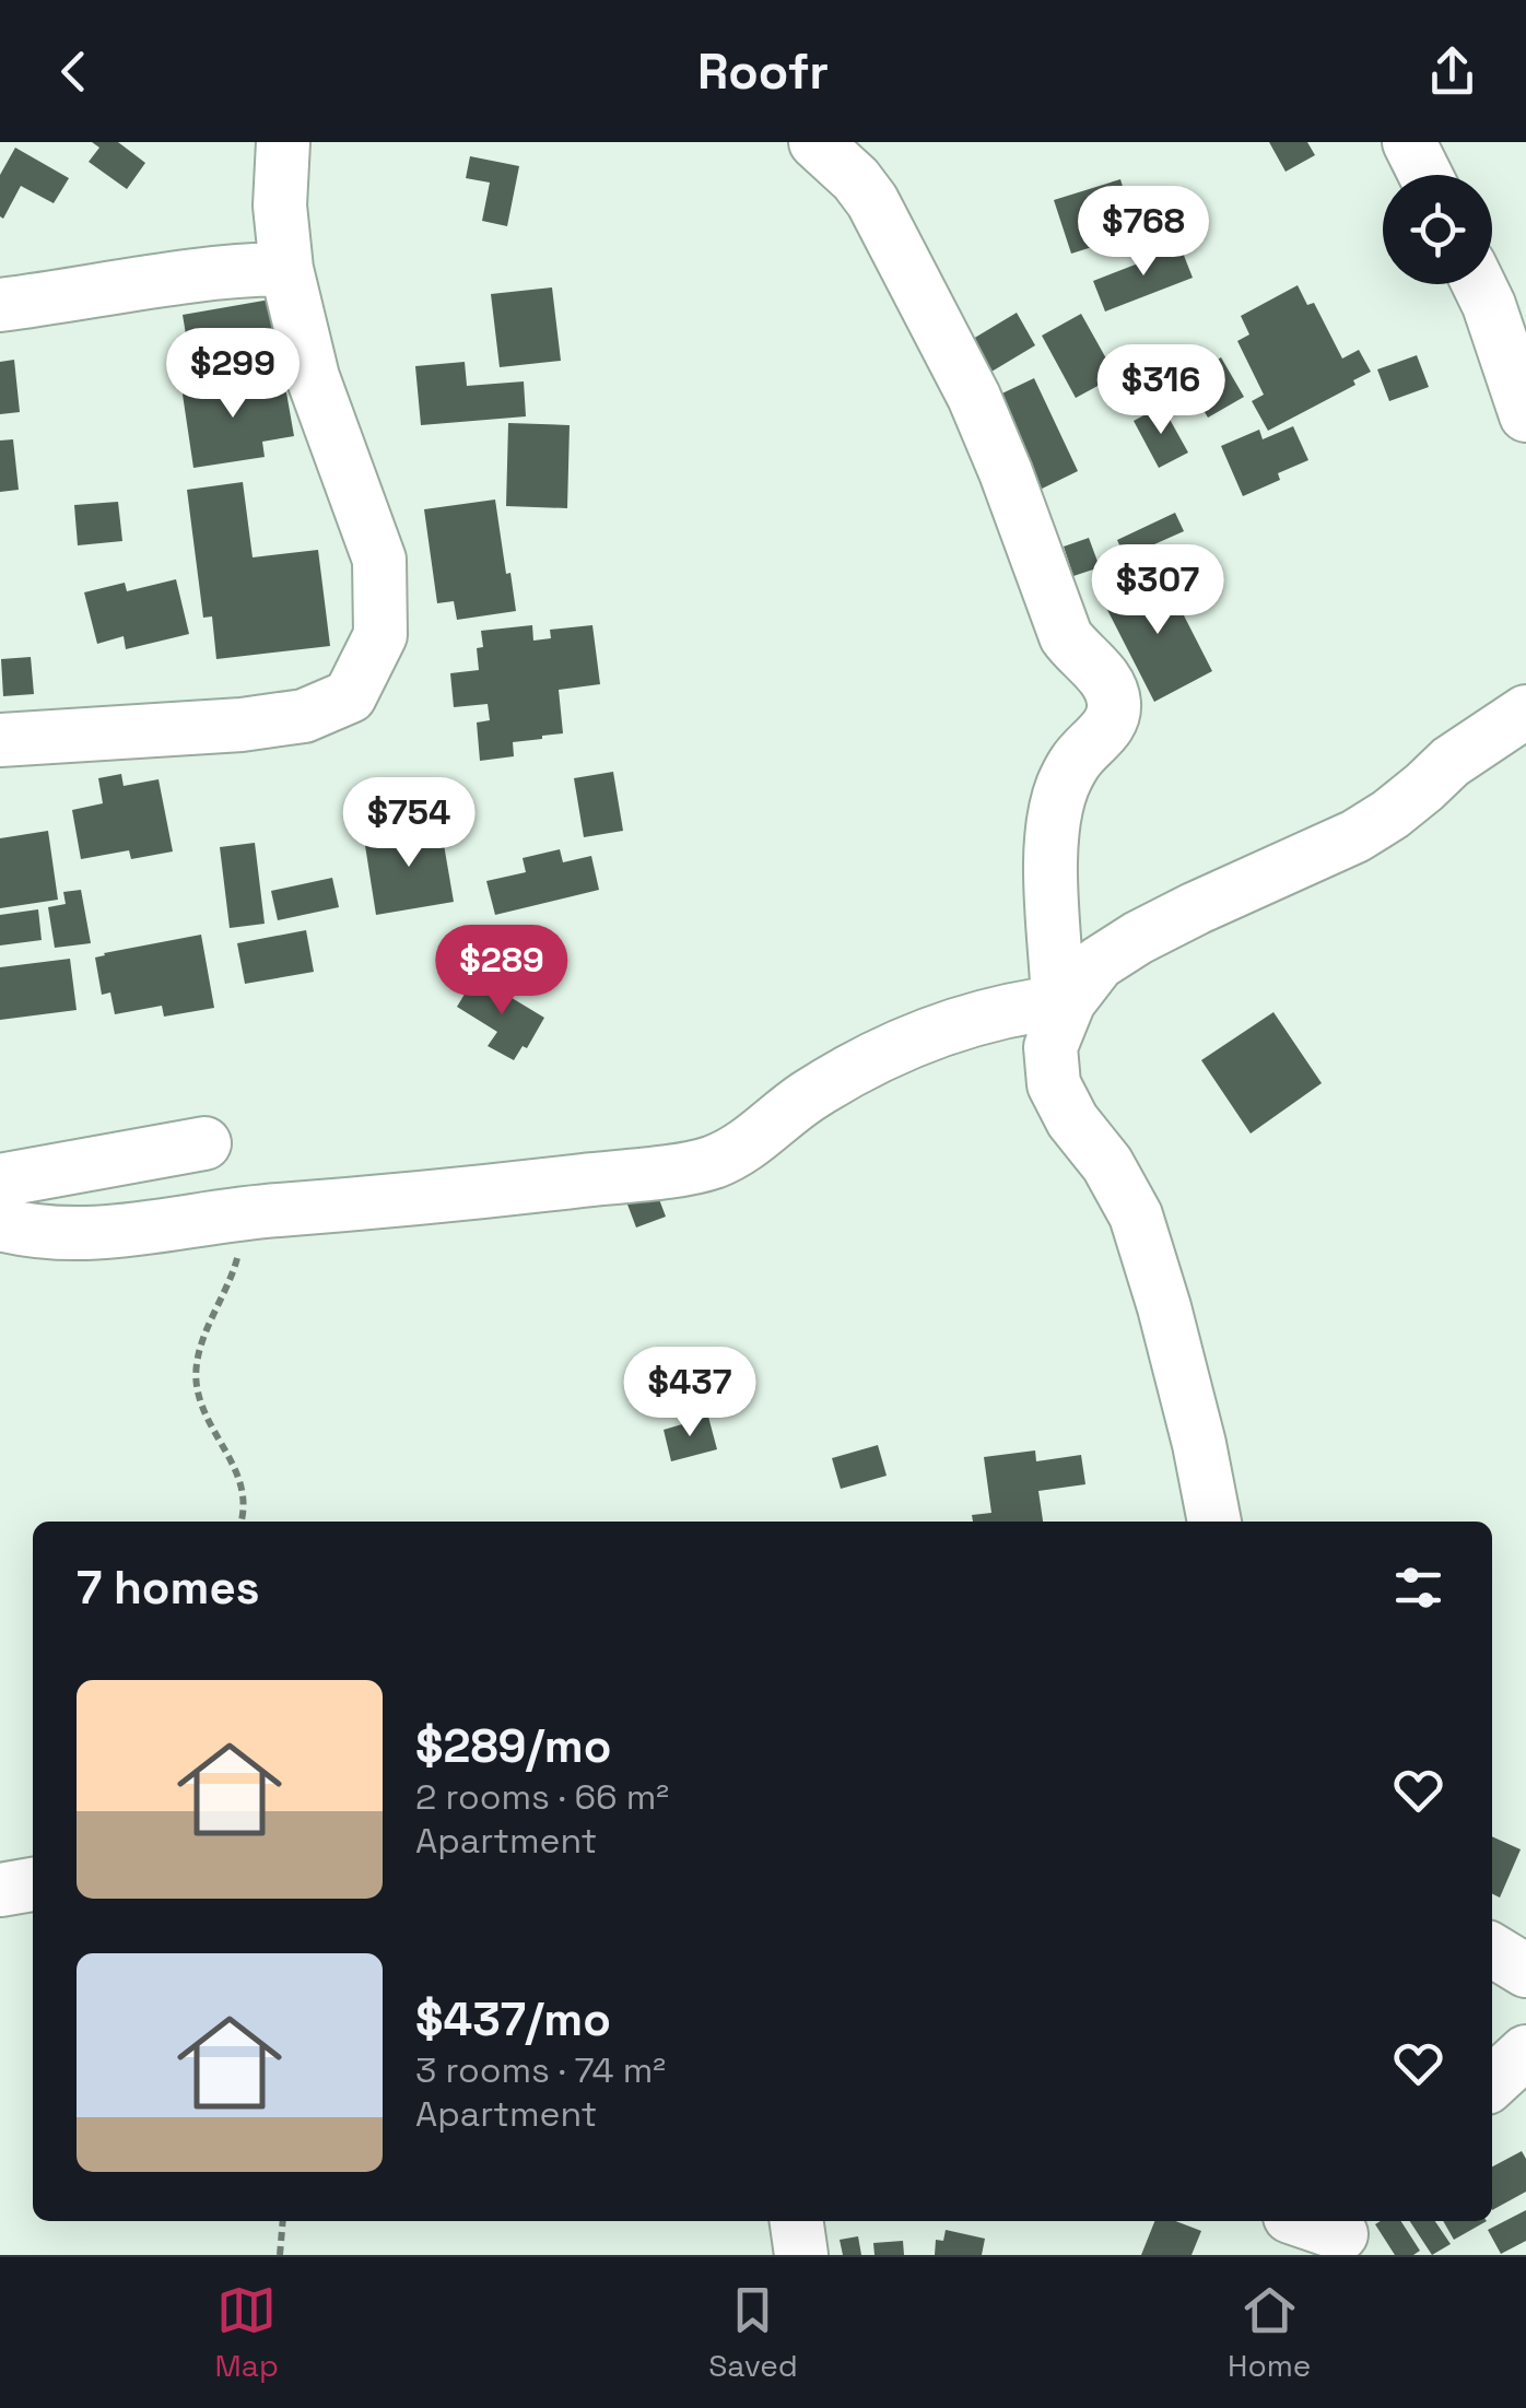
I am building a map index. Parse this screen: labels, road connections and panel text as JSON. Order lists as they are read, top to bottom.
{
  "page": {
    "header": "Roofr",
    "price": [
      "$768",
      "$299",
      "$316",
      "$307",
      "$754",
      "$289",
      "$437"
    ],
    "heading": "7 homes",
    "list": [
      {
        "name": "$289/mo",
        "note": "2 rooms · 66 m² · Apartment"
      },
      {
        "name": "$437/mo",
        "note": "3 rooms · 74 m² · Apartment"
      }
    ],
    "tabs": ["Map", "Saved", "Home"]
  }
}
